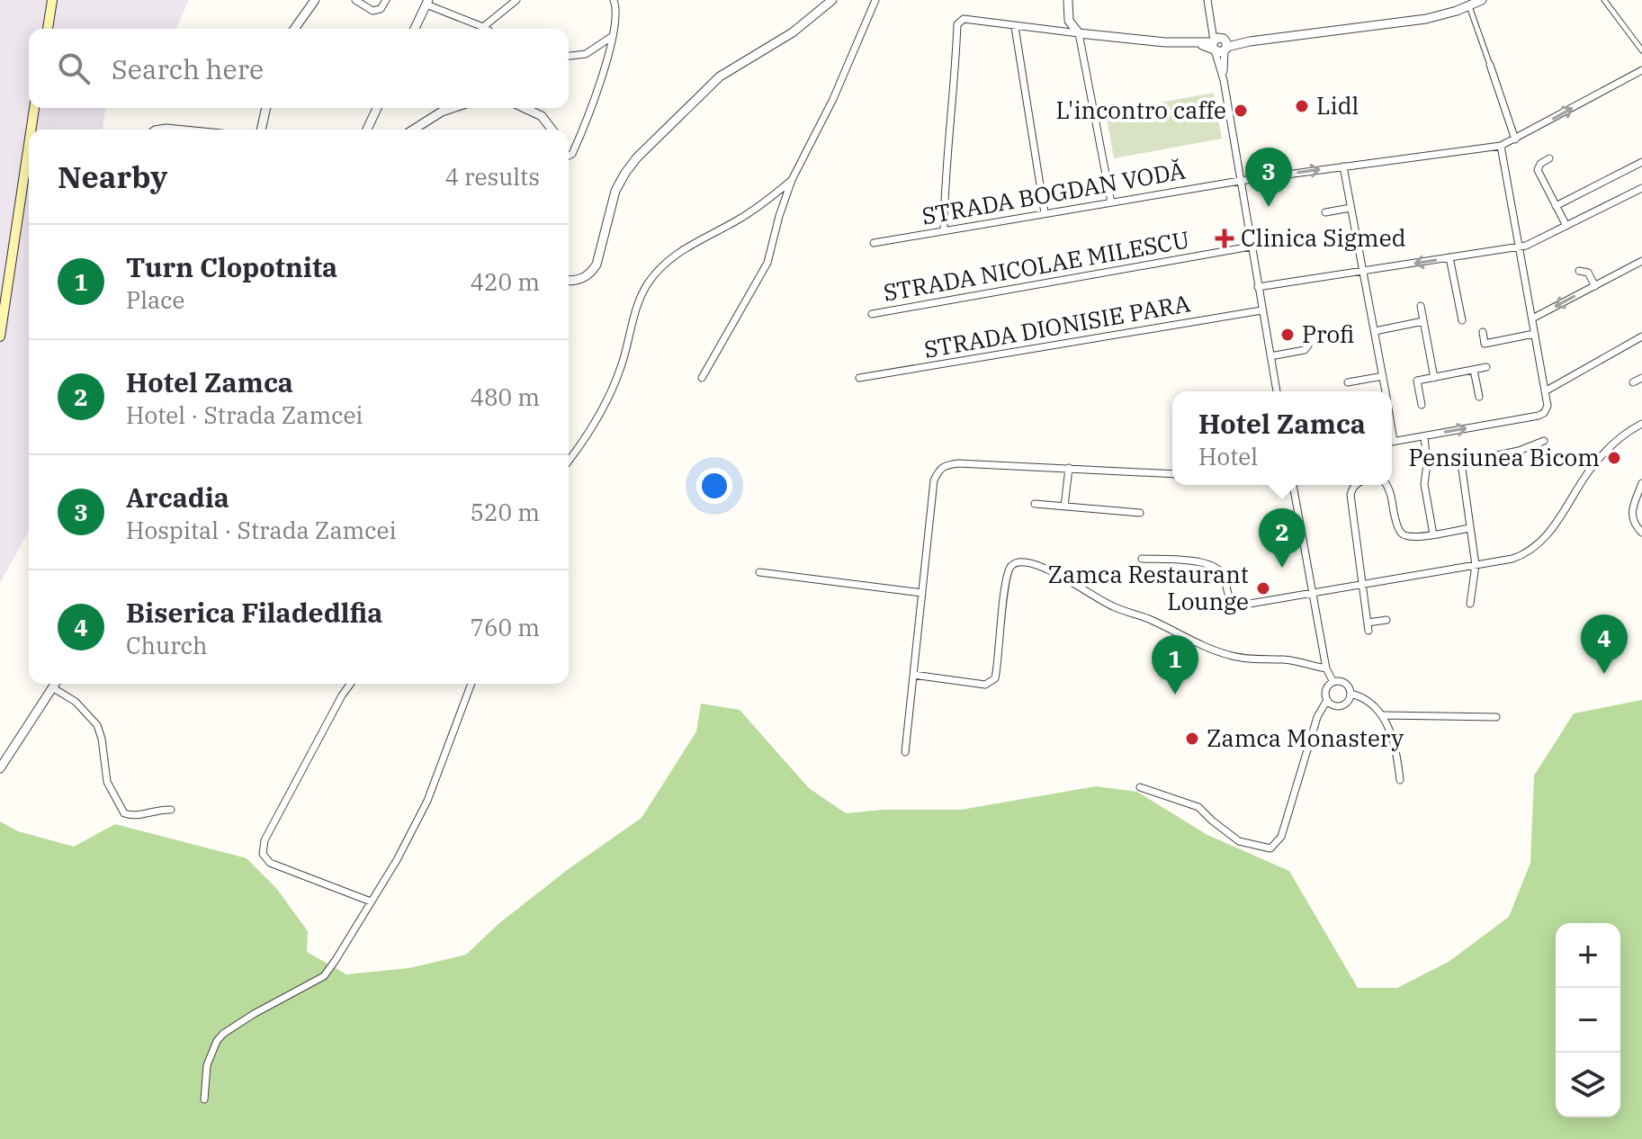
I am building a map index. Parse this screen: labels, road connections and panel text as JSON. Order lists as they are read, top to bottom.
{
  "streets": {
    "street": ["STRADA BOGDAN VODĂ", "STRADA NICOLAE MILESCU", "STRADA DIONISIE PARA"]
  },
  "places": {
    "other": [
      "Lidl",
      "L'incontro caffe",
      "Profi",
      "Pensiunea Bicom",
      "Zamca Restaurant Lounge",
      "Zamca Monastery"
    ],
    "health": ["Clinica Sigmed"]
  },
  "page": {
    "search": "Search here",
    "heading": ["Nearby", "4 results"],
    "pins": [
      "3",
      "2",
      "4",
      "1"
    ],
    "list": [
      {
        "mark": "1",
        "name": "Turn Clopotnita",
        "note": "Place",
        "value": "420 m"
      },
      {
        "mark": "2",
        "name": "Hotel Zamca",
        "note": "Hotel · Strada Zamcei",
        "value": "480 m"
      },
      {
        "mark": "3",
        "name": "Arcadia",
        "note": "Hospital · Strada Zamcei",
        "value": "520 m"
      },
      {
        "mark": "4",
        "name": "Biserica Filadedlfia",
        "note": "Church",
        "value": "760 m"
      }
    ],
    "popup": ["Hotel Zamca", "Hotel"],
    "map_buttons": ["+", "−"]
  }
}
